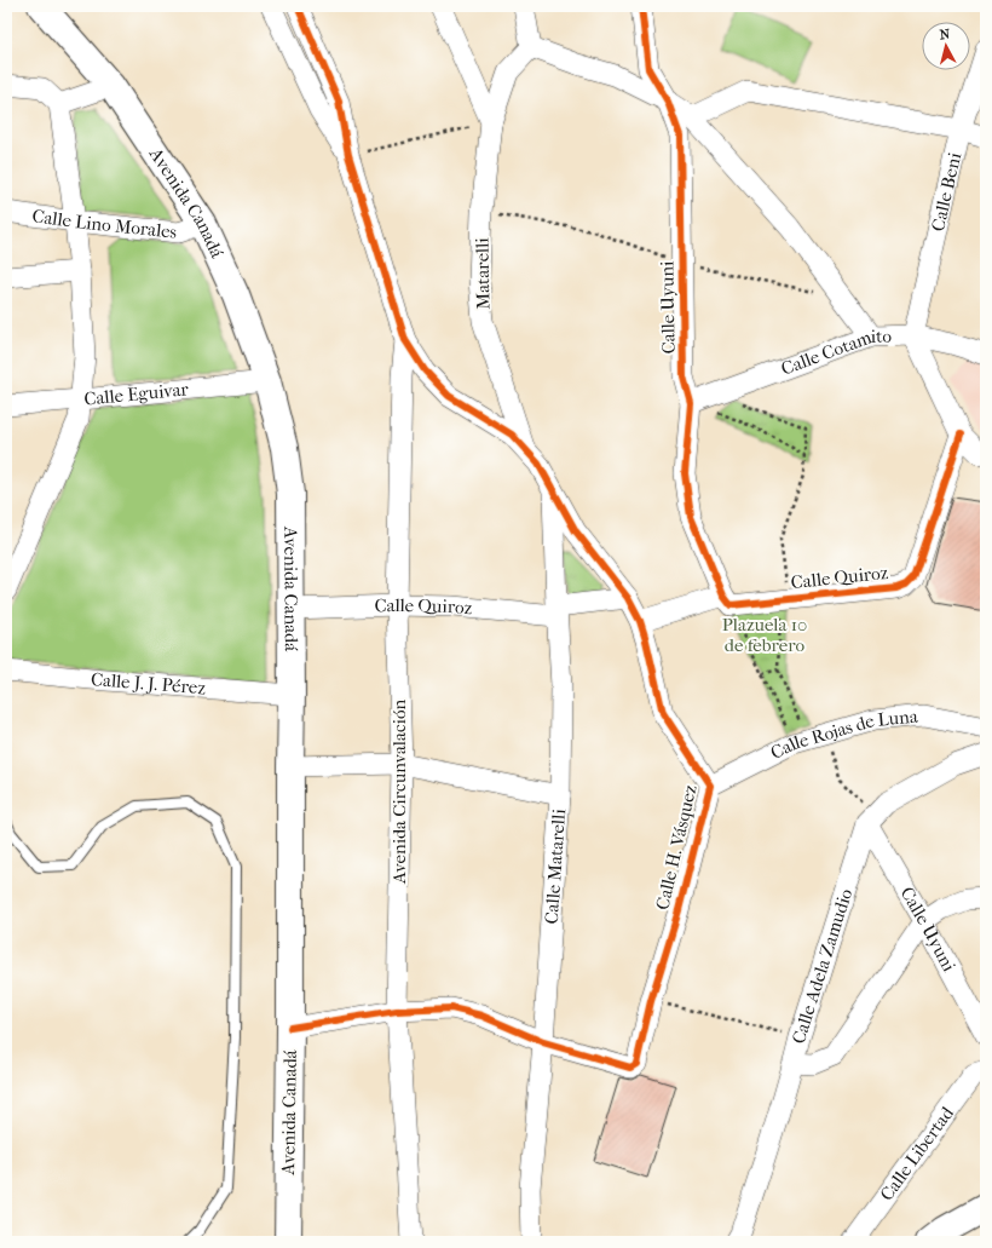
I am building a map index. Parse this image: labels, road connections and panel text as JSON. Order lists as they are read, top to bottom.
{
  "streets": {
    "highway": ["Avenida Canadá"],
    "street": [
      "Calle Beni",
      "Calle Lino Morales",
      "Matarelli",
      "Calle Uyuni",
      "Calle Cotamito",
      "Calle Eguivar",
      "Calle Quiroz",
      "Calle J. J. Pérez",
      "Calle Rojas de Luna",
      "Avenida Circunvalación",
      "Calle H. Vásquez",
      "Calle Matarelli",
      "Calle Adela Zamudio",
      "Calle Libertad"
    ]
  },
  "crossings": [
    ["Calle Beni", "Calle Cotamito"],
    ["Avenida Canadá", "Calle Lino Morales"],
    ["Avenida Canadá", "Calle Eguivar"],
    ["Avenida Canadá", "Calle Quiroz"],
    ["Avenida Canadá", "Calle J. J. Pérez"],
    ["Avenida Canadá", "Calle H. Vásquez"],
    ["Matarelli", "Calle H. Vásquez"],
    ["Calle Uyuni", "Calle Cotamito"],
    ["Calle Uyuni", "Calle Quiroz"],
    ["Calle Uyuni", "Calle Adela Zamudio"],
    ["Calle Quiroz", "Avenida Circunvalación"],
    ["Calle Quiroz", "Calle H. Vásquez"],
    ["Calle Quiroz", "Calle Matarelli"],
    ["Calle Rojas de Luna", "Calle H. Vásquez"],
    ["Avenida Circunvalación", "Calle H. Vásquez"],
    ["Calle H. Vásquez", "Calle Matarelli"]
  ],
  "parks": ["Plazuela 10 de febrero"],
  "north": "top"
}
